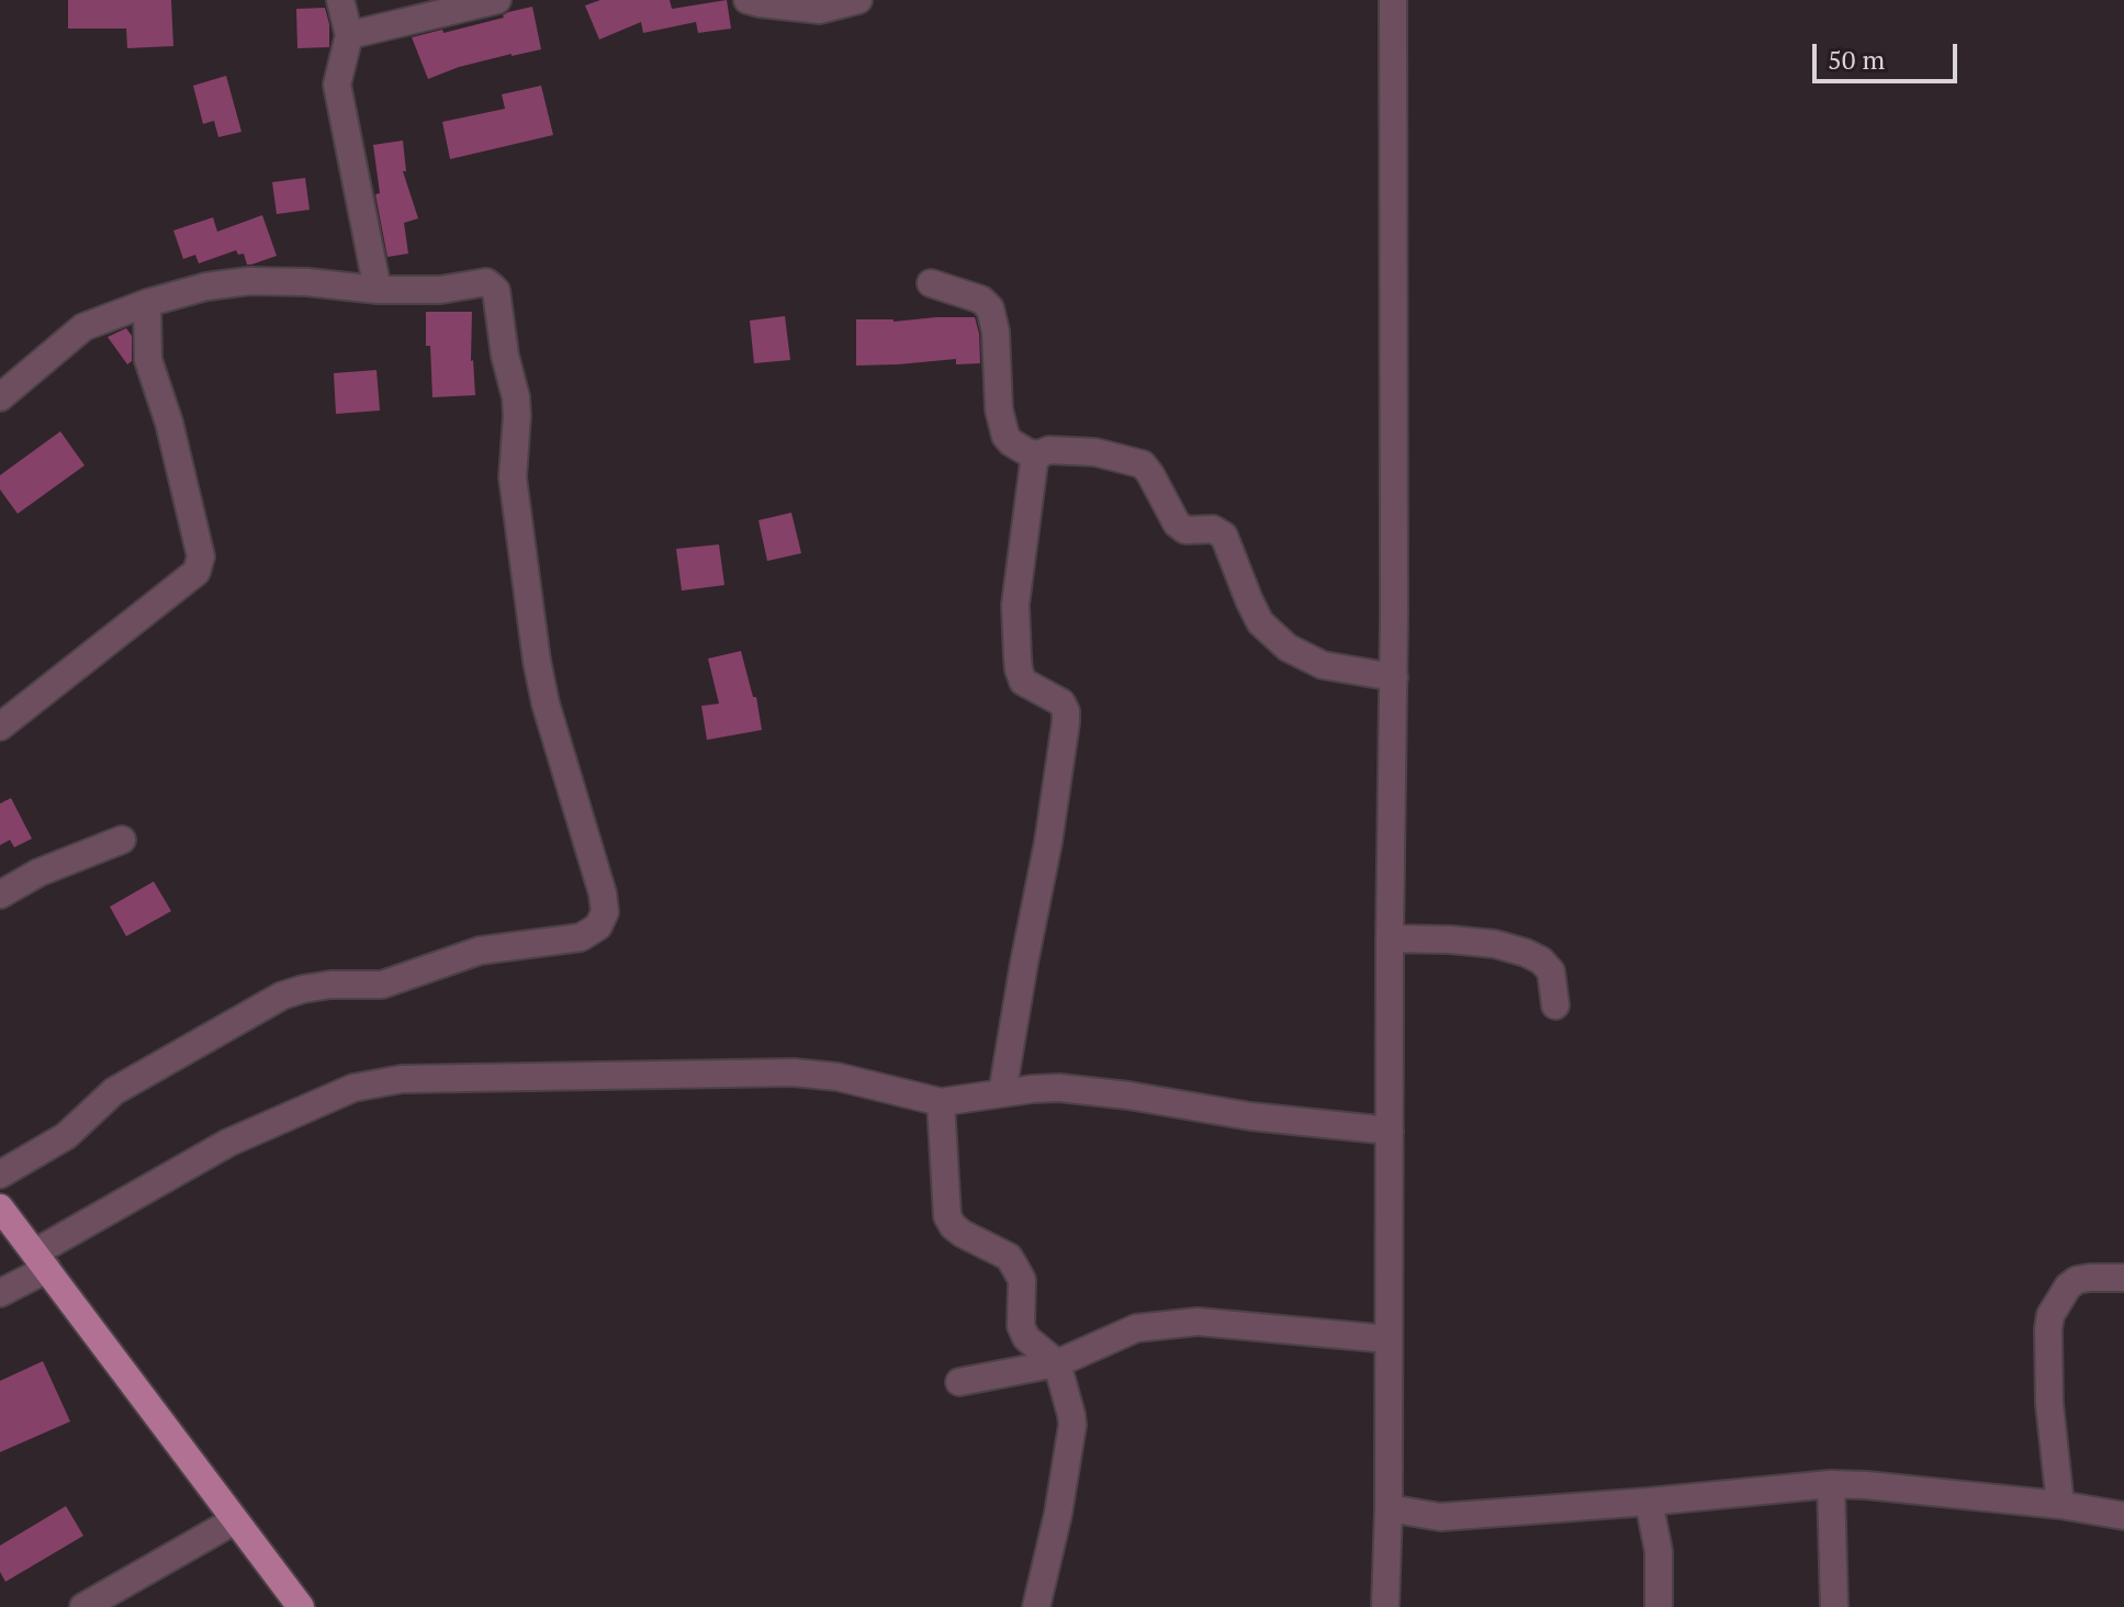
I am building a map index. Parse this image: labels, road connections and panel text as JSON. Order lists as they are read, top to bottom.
{
  "scale_bar": "50 m"
}
